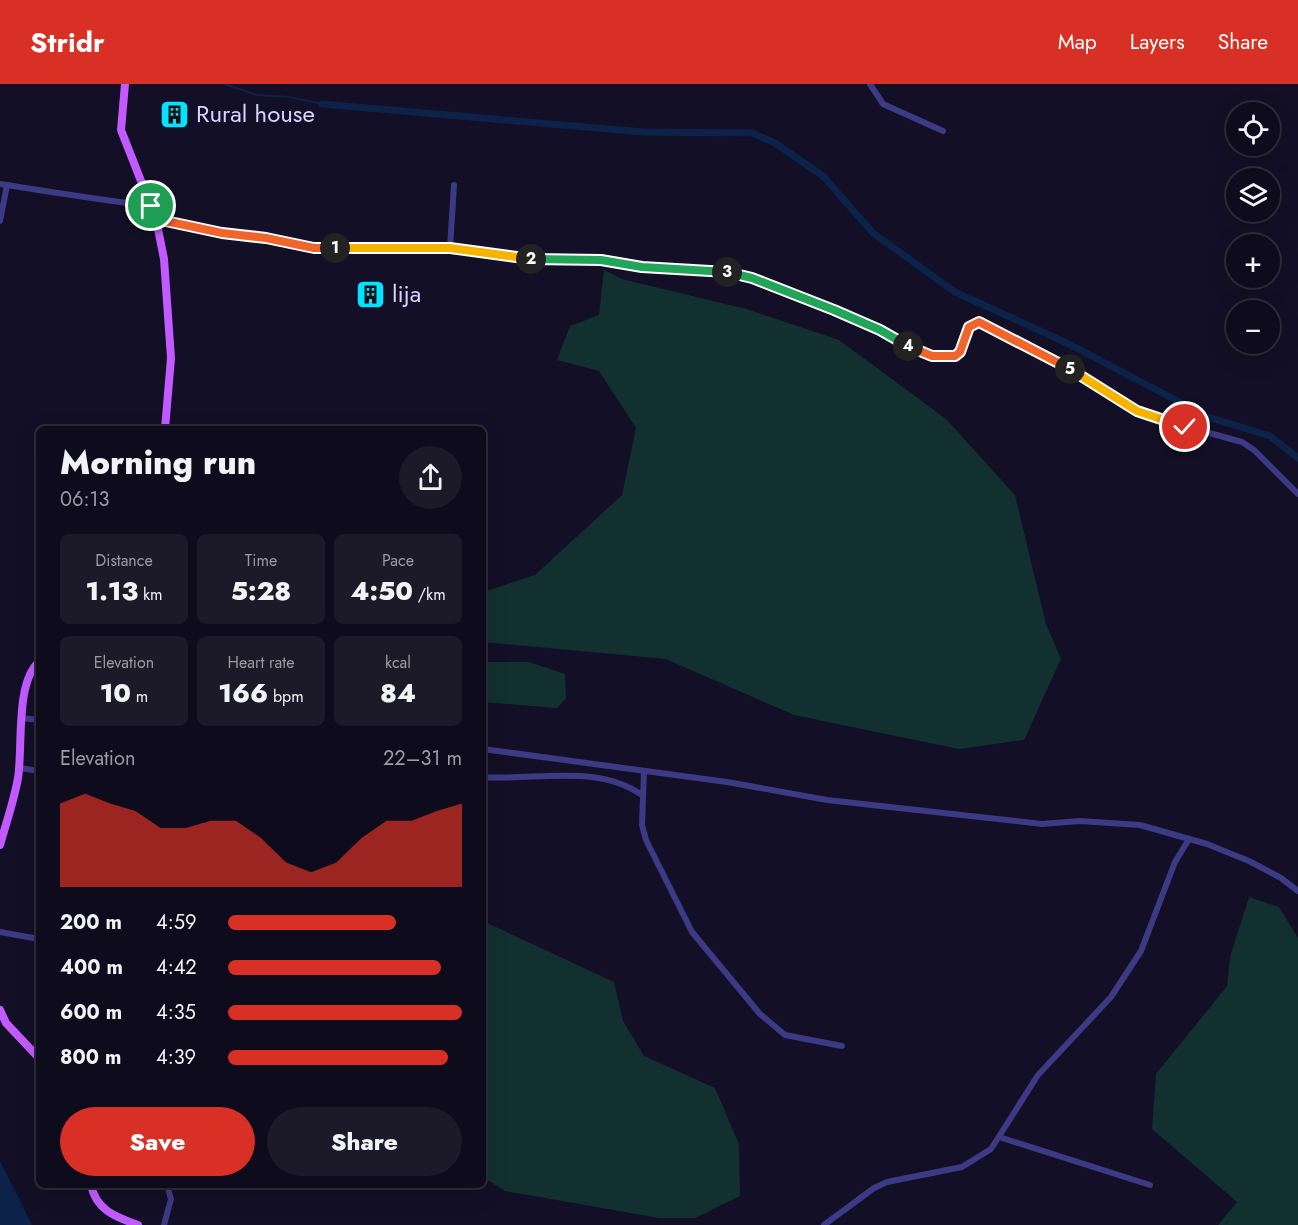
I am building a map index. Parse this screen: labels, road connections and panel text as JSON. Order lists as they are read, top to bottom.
{
  "places": {
    "building": ["Rural house", "lija"]
  },
  "page": {
    "header": "Stridr",
    "nav": ["Map", "Layers", "Share"],
    "map_buttons": ["+", "−"],
    "pins": [
      "1",
      "2",
      "3",
      "4",
      "5"
    ],
    "heading": ["Morning run", "06:13"],
    "stats": [
      ["Distance", "1.13 km"],
      ["Time", "5:28"],
      ["Pace", "4:50 /km"],
      ["Elevation", "10 m"],
      ["Heart rate", "166 bpm"],
      ["kcal", "84"]
    ],
    "chart": ["Elevation", "22–31 m"],
    "list": [
      {
        "name": "200 m",
        "note": "4:59"
      },
      {
        "name": "400 m",
        "note": "4:42"
      },
      {
        "name": "600 m",
        "note": "4:35"
      },
      {
        "name": "800 m",
        "note": "4:39"
      }
    ],
    "buttons": ["Save", "Share"]
  }
}
